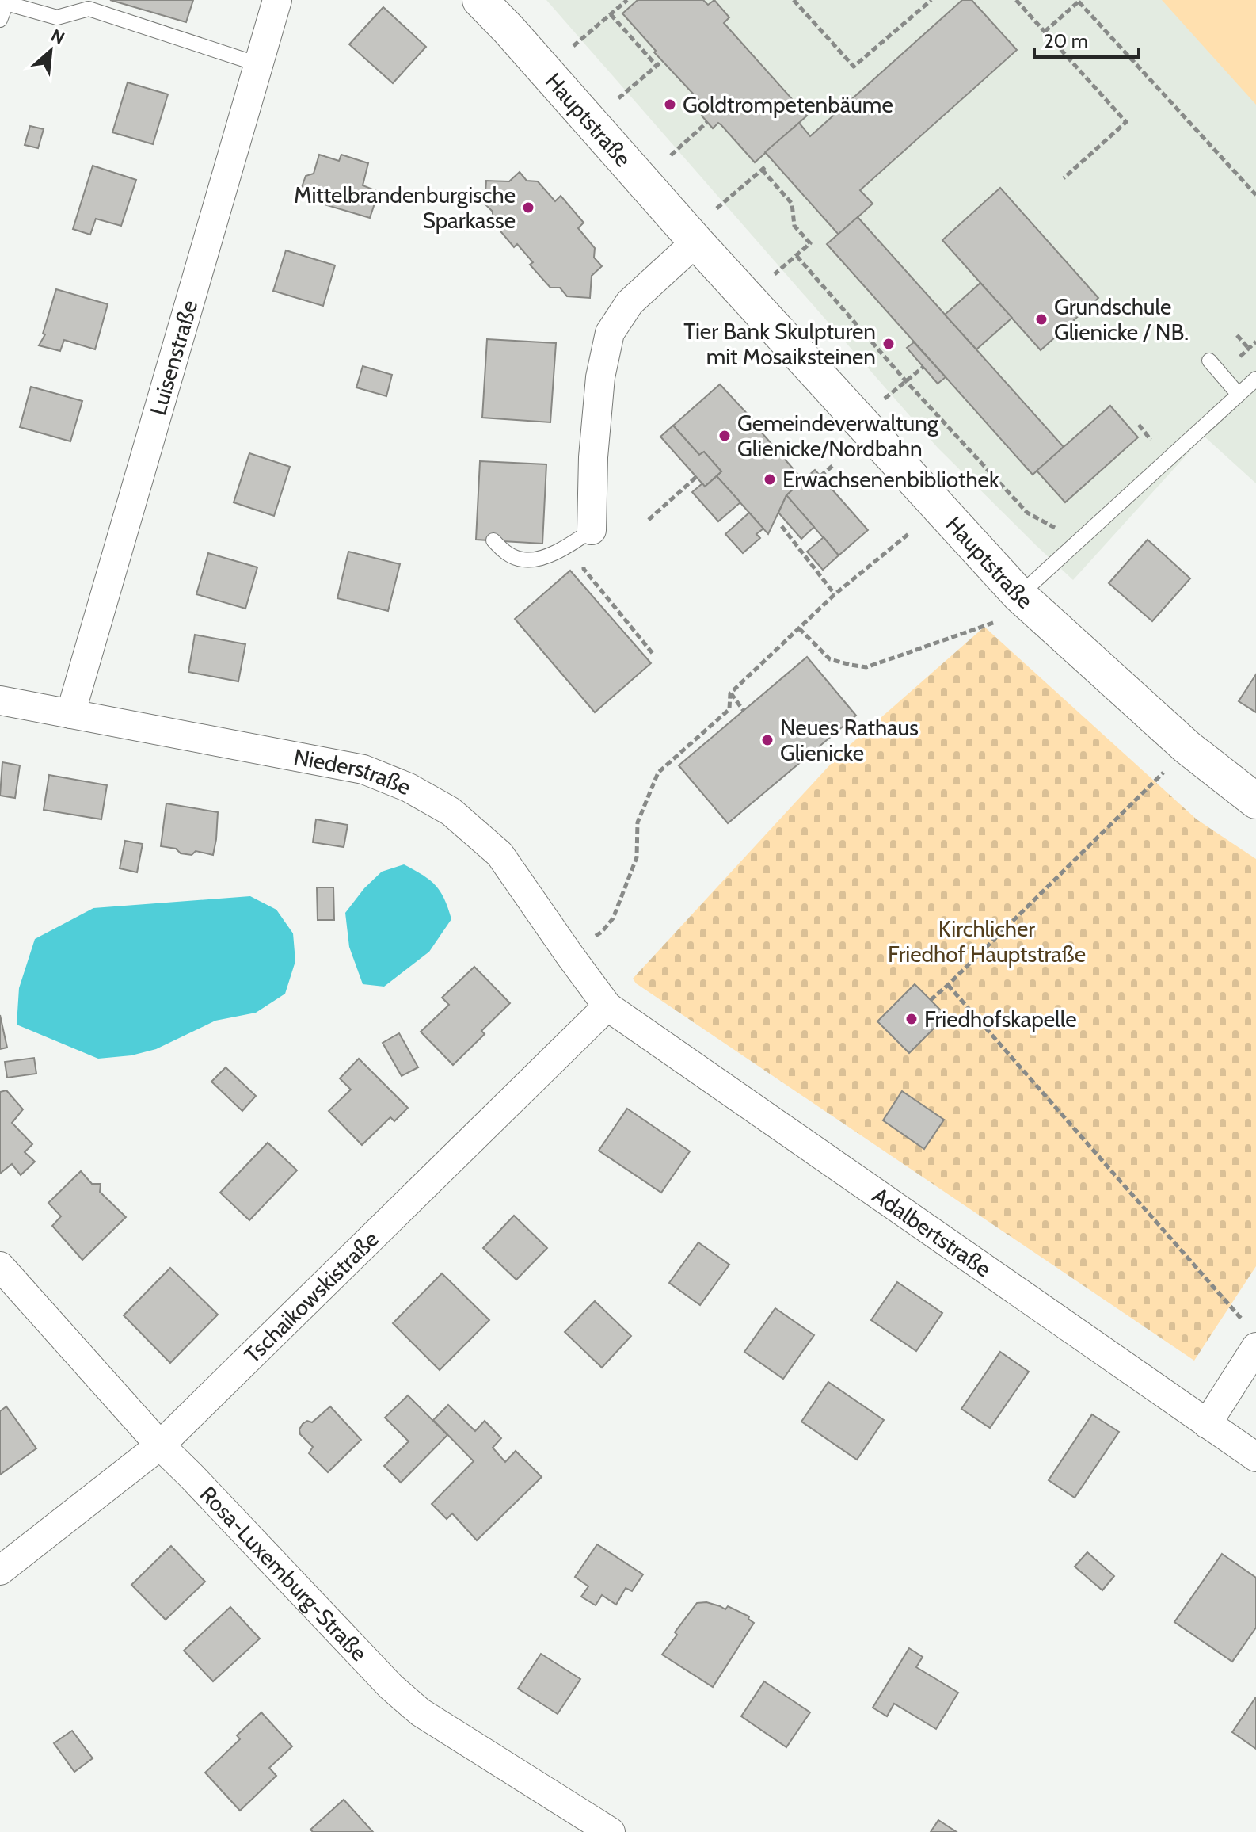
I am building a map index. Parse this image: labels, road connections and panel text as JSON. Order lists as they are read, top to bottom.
{
  "streets": {
    "street": [
      "Hauptstraße",
      "Luisenstraße",
      "Niederstraße",
      "Adalbertstraße",
      "Tschaikowskistraße",
      "Rosa-Luxemburg-Straße"
    ]
  },
  "crossings": [
    ["Luisenstraße", "Niederstraße"],
    ["Niederstraße", "Adalbertstraße"],
    ["Niederstraße", "Tschaikowskistraße"],
    ["Adalbertstraße", "Tschaikowskistraße"],
    ["Tschaikowskistraße", "Rosa-Luxemburg-Straße"]
  ],
  "parks": ["Kirchlicher Friedhof Hauptstraße"],
  "places": [
    "Goldtrompetenbäume",
    "Mittelbrandenburgische Sparkasse",
    "Grundschule Glienicke / NB.",
    "Tier Bank Skulpturen mit Mosaiksteinen",
    "Gemeindeverwaltung Glienicke/Nordbahn",
    "Erwachsenenbibliothek",
    "Neues Rathaus Glienicke",
    "Friedhofskapelle"
  ],
  "scale_bar": "20 m",
  "north": "top right"
}
